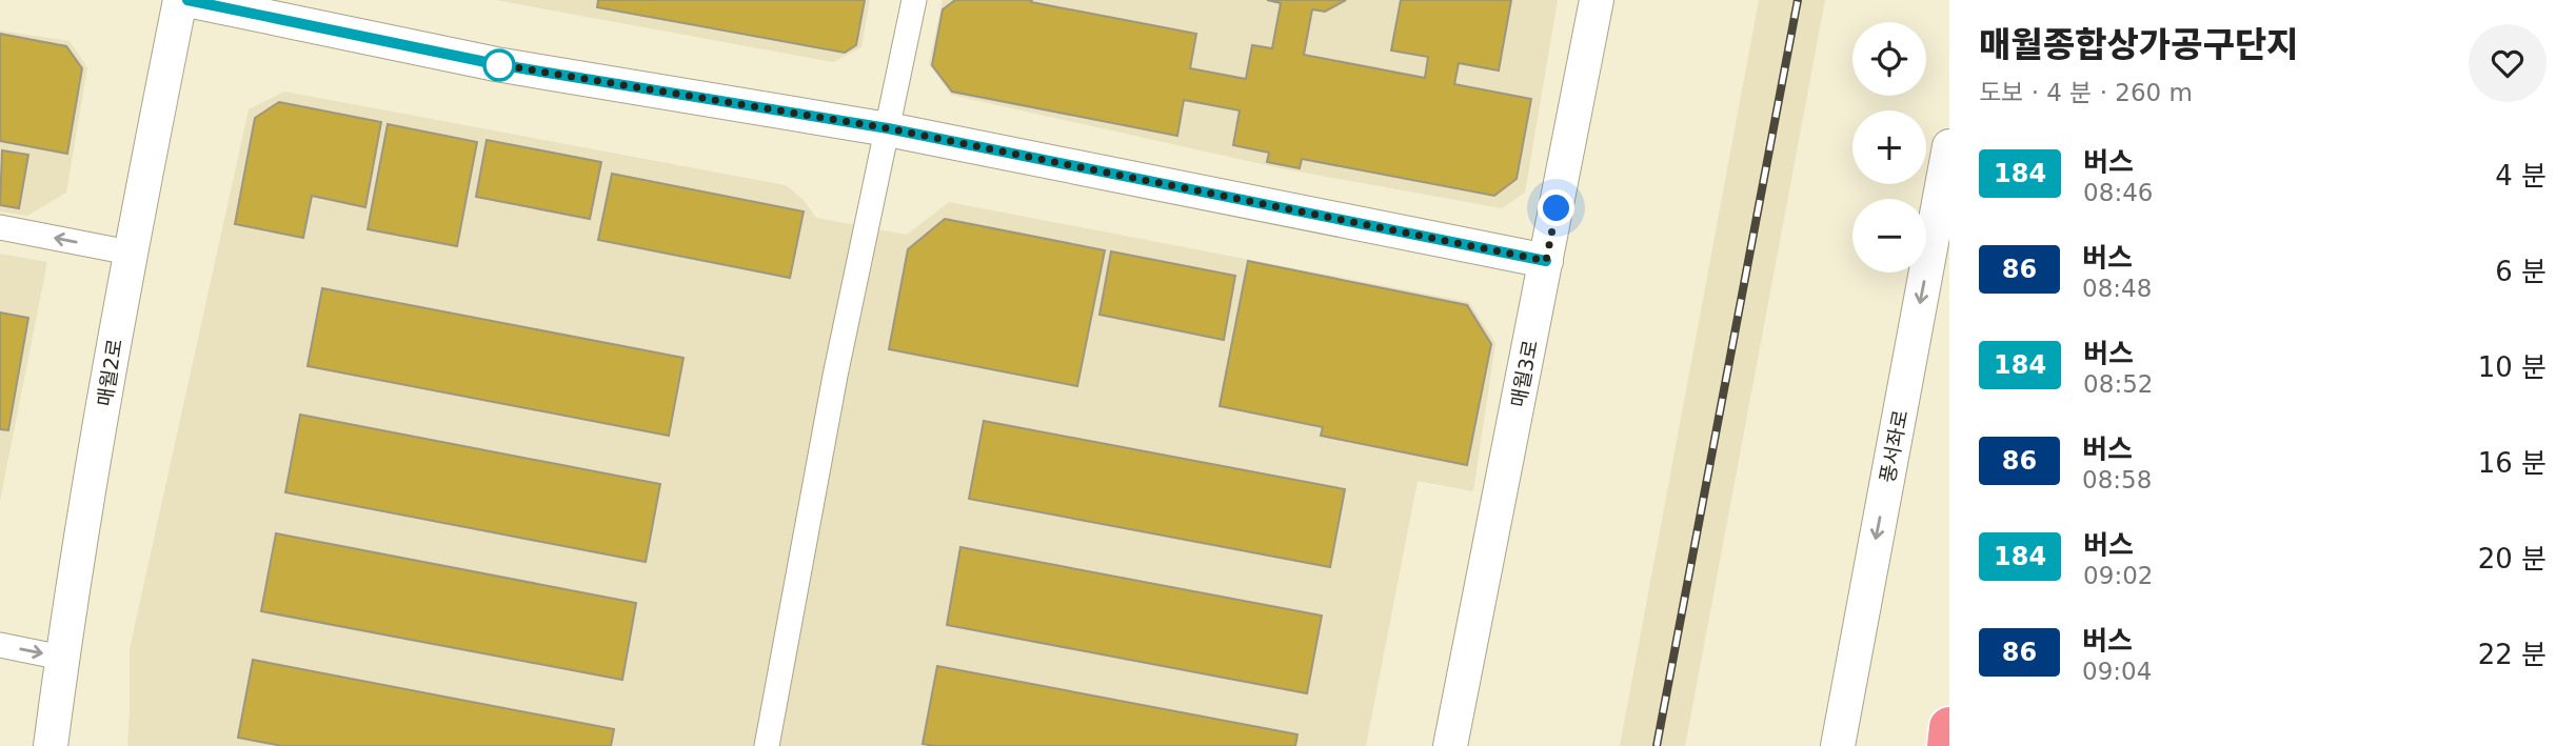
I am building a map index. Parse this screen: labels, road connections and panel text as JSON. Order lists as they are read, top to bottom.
{
  "streets": {
    "street": ["매월2로", "매월3로", "풍서좌로"]
  },
  "one_way": ["풍서좌로"],
  "lines": ["bus line 184"],
  "page": {
    "heading": ["매월종합상가공구단지", "도보 · 4 분 · 260 m"],
    "map_buttons": ["+", "−"],
    "list": [
      {
        "mark": "184",
        "name": "버스",
        "note": "08:46",
        "value": "4 분"
      },
      {
        "mark": "86",
        "name": "버스",
        "note": "08:48",
        "value": "6 분"
      },
      {
        "mark": "184",
        "name": "버스",
        "note": "08:52",
        "value": "10 분"
      },
      {
        "mark": "86",
        "name": "버스",
        "note": "08:58",
        "value": "16 분"
      },
      {
        "mark": "184",
        "name": "버스",
        "note": "09:02",
        "value": "20 분"
      },
      {
        "mark": "86",
        "name": "버스",
        "note": "09:04",
        "value": "22 분"
      }
    ]
  }
}
